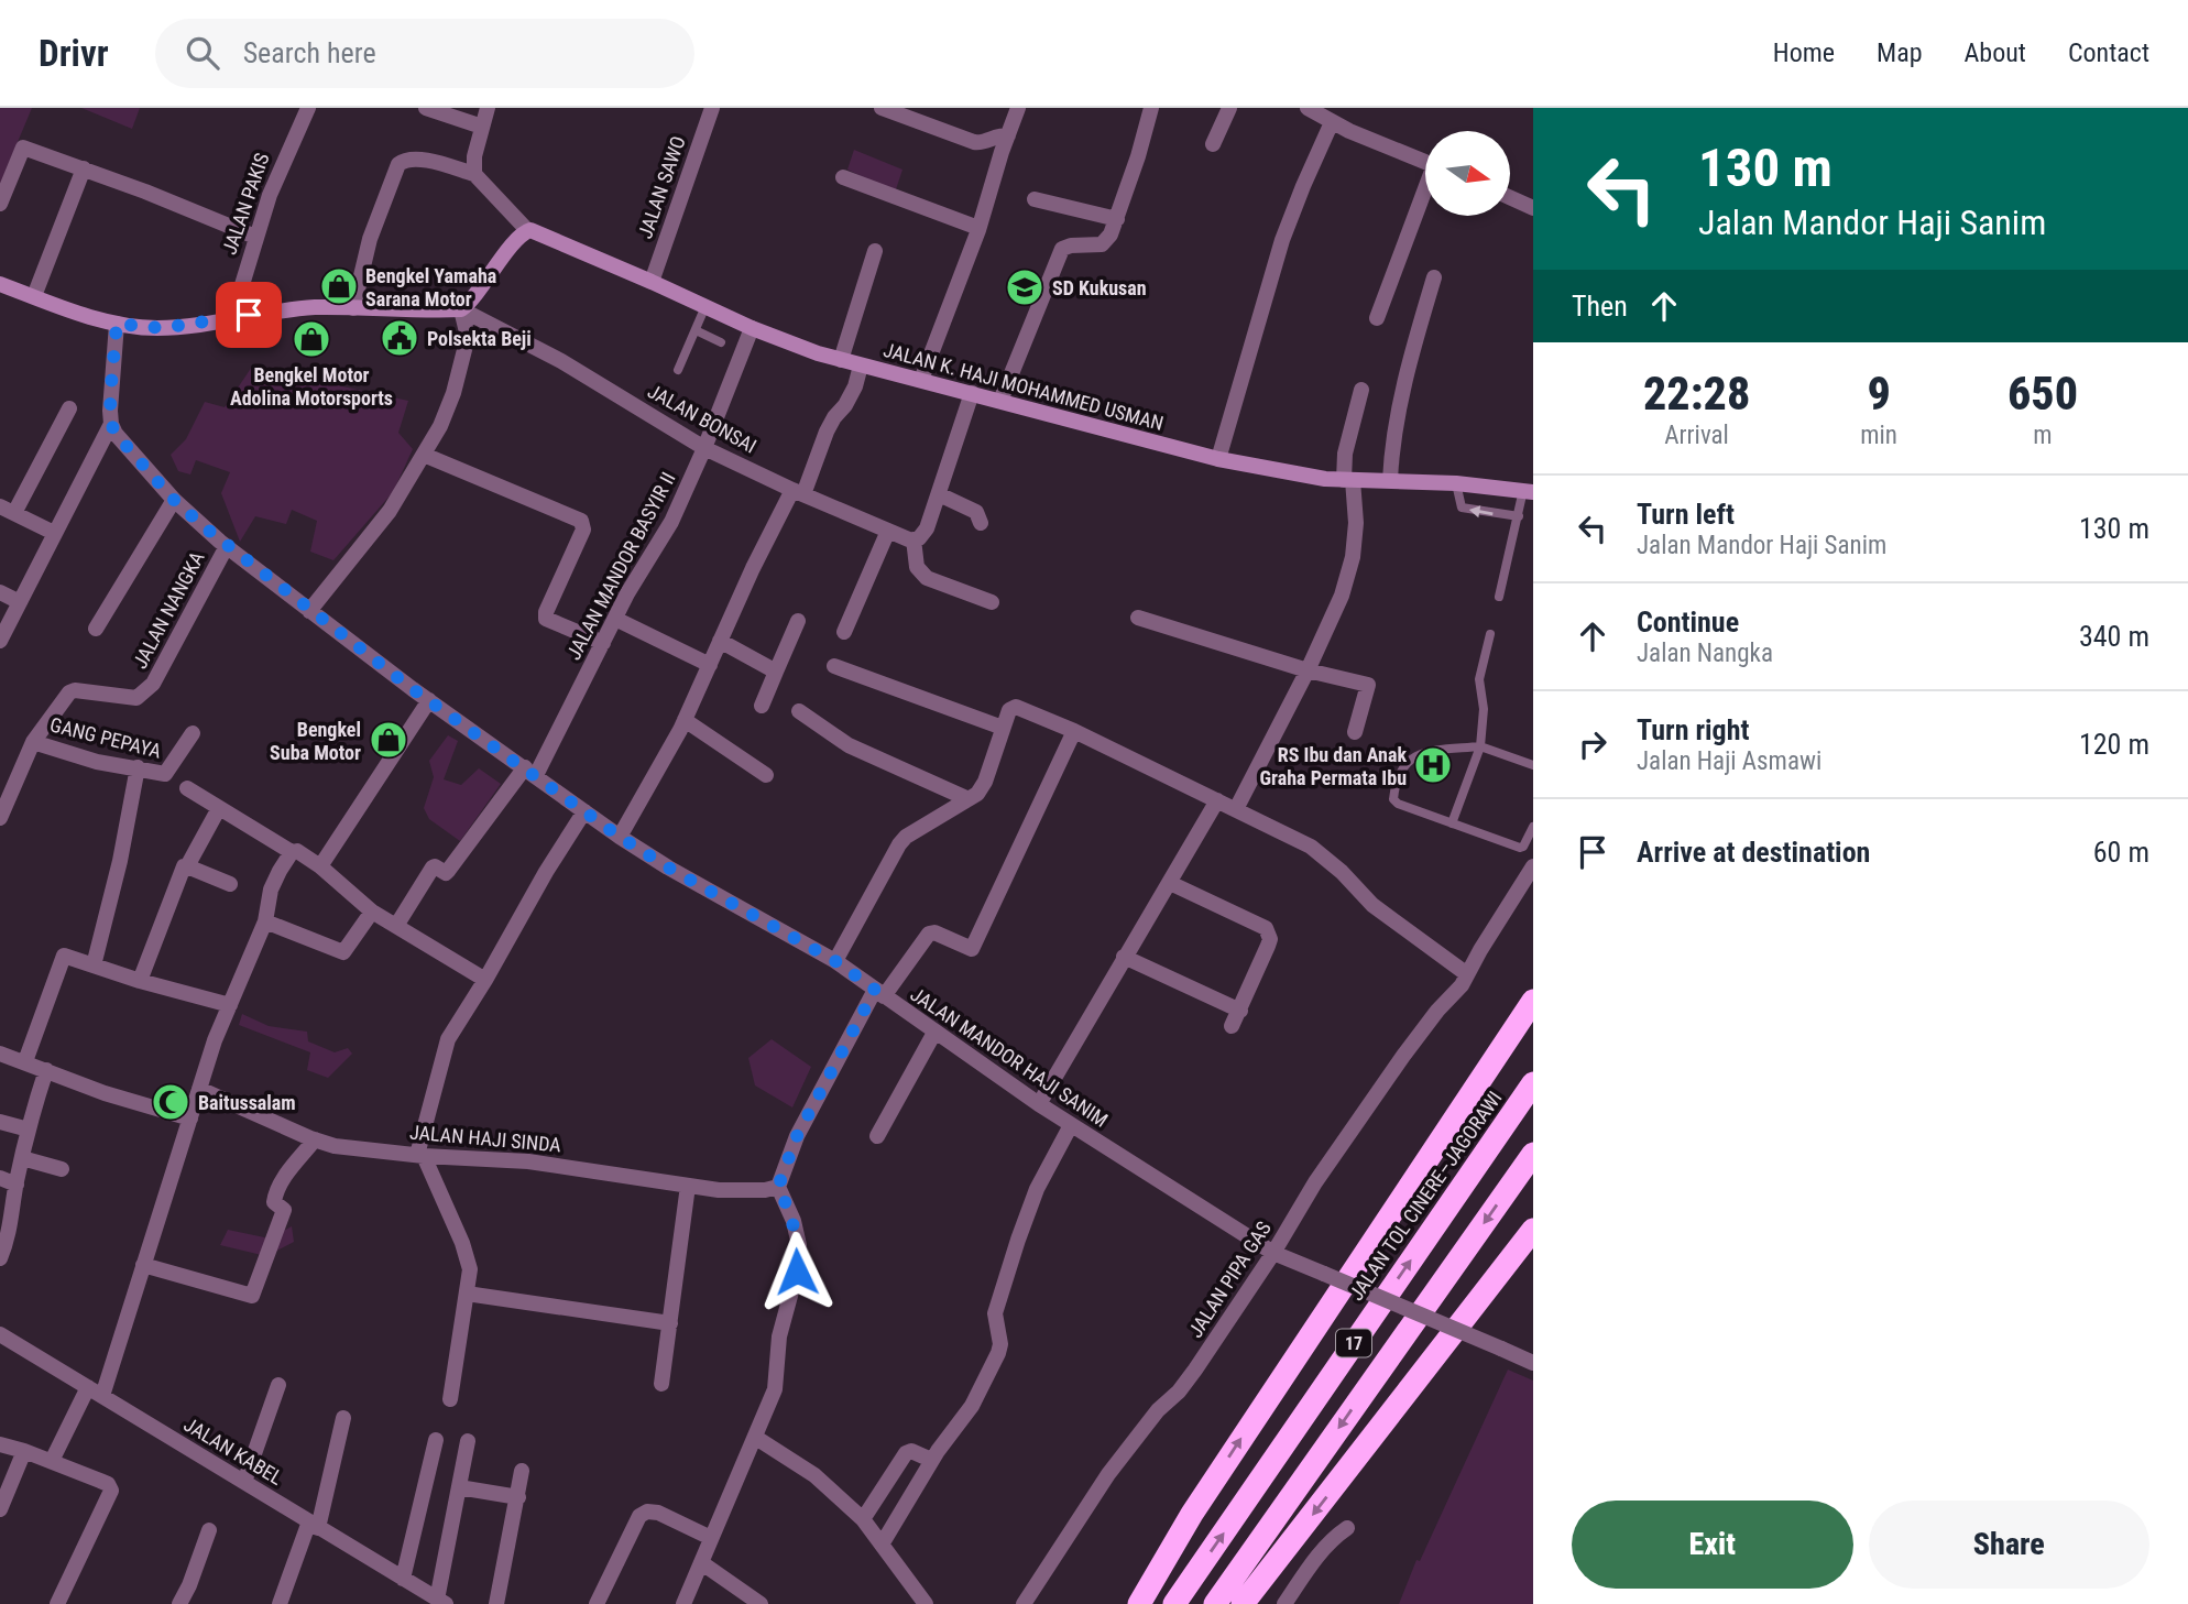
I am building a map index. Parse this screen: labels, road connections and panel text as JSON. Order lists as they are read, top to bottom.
{
  "streets": {
    "highway": ["JALAN TOL CINERE–JAGORAWI", "17"],
    "street": [
      "JALAN SAWO",
      "JALAN PAKIS",
      "JALAN K. HAJI MOHAMMED USMAN",
      "JALAN BONSAI",
      "JALAN MANDOR BASYIR II",
      "JALAN NANGKA",
      "GANG PEPAYA",
      "JALAN MANDOR HAJI SANIM",
      "JALAN HAJI SINDA",
      "JALAN PIPA GAS",
      "JALAN KABEL"
    ]
  },
  "crossings": [
    ["JALAN SAWO", "JALAN K. HAJI MOHAMMED USMAN"],
    ["JALAN K. HAJI MOHAMMED USMAN", "JALAN MANDOR BASYIR II"],
    ["JALAN BONSAI", "JALAN MANDOR BASYIR II"],
    ["JALAN MANDOR BASYIR II", "JALAN MANDOR HAJI SANIM"],
    ["JALAN NANGKA", "GANG PEPAYA"],
    ["JALAN NANGKA", "JALAN MANDOR HAJI SANIM"],
    ["JALAN MANDOR HAJI SANIM", "JALAN PIPA GAS"]
  ],
  "places": {
    "shop": ["Bengkel Yamaha Sarana Motor", "Bengkel Motor Adolina Motorsports", "Bengkel Suba Motor"],
    "school or university": ["SD Kukusan"],
    "public building": ["Polsekta Beji"],
    "hospital": ["RS Ibu dan Anak Graha Permata Ibu"],
    "mosque": ["Baitussalam"]
  },
  "north": "right",
  "page": {
    "header": "Drivr",
    "search": "Search here",
    "nav": [
      "Home",
      "Map",
      "About",
      "Contact"
    ],
    "turn": ["130 m", "Jalan Mandor Haji Sanim"],
    "then": "Then",
    "eta": [
      "22:28",
      "Arrival",
      "9",
      "min",
      "650",
      "m"
    ],
    "list": [
      {
        "name": "Turn left",
        "note": "Jalan Mandor Haji Sanim",
        "value": "130 m"
      },
      {
        "name": "Continue",
        "note": "Jalan Nangka",
        "value": "340 m"
      },
      {
        "name": "Turn right",
        "note": "Jalan Haji Asmawi",
        "value": "120 m"
      },
      {
        "name": "Arrive at destination",
        "value": "60 m"
      }
    ],
    "buttons": ["Exit", "Share"]
  }
}
